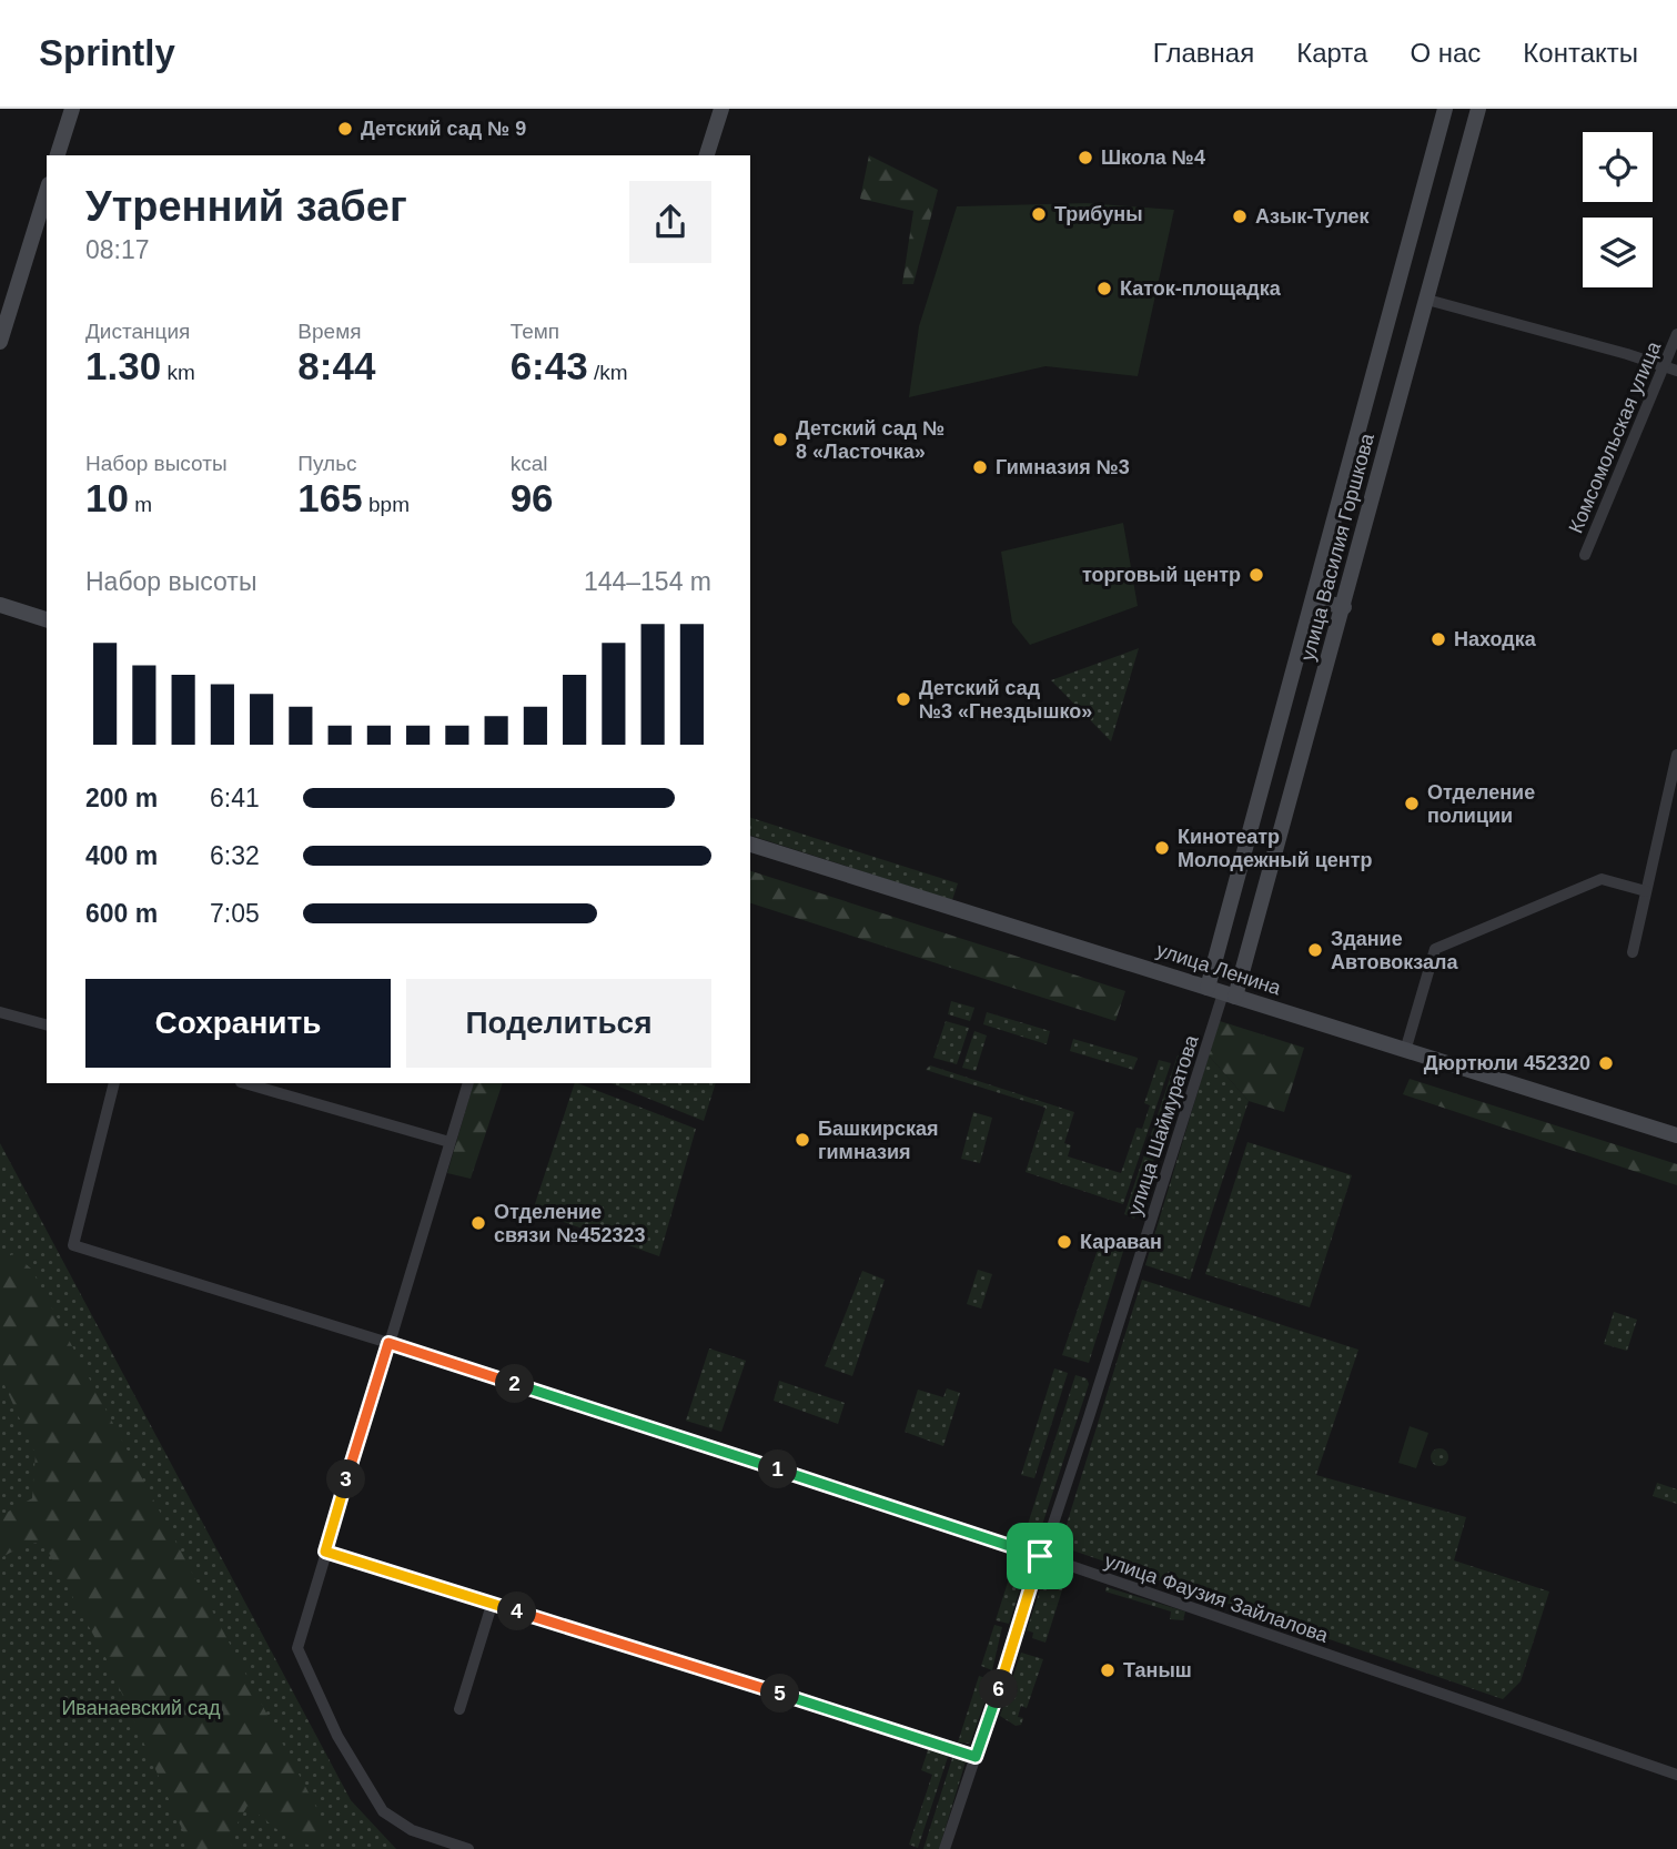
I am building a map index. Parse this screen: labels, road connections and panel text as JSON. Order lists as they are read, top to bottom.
{
  "streets": {
    "main road": ["улица Василия Горшкова", "улица Ленина"],
    "street": ["Комсомольская улица", "улица Шаймуратова", "улица Фаузия Зайлалова"]
  },
  "crossings": [
    ["улица Василия Горшкова", "улица Ленина"],
    ["улица Василия Горшкова", "улица Шаймуратова"],
    ["улица Ленина", "улица Шаймуратова"],
    ["улица Шаймуратова", "улица Фаузия Зайлалова"]
  ],
  "parks": ["Иванаевский сад"],
  "places": [
    "Детский сад № 9",
    "Школа №4",
    "Трибуны",
    "Азык-Тулек",
    "Каток-площадка",
    "Детский сад № 8 «Ласточка»",
    "Гимназия №3",
    "торговый центр",
    "Находка",
    "Детский сад №3 «Гнездышко»",
    "Отделение полиции",
    "Кинотеатр Молодежный центр",
    "Здание Автовокзала",
    "Дюртюли 452320",
    "Башкирская гимназия",
    "Отделение связи №452323",
    "Караван",
    "Таныш"
  ],
  "page": {
    "header": "Sprintly",
    "nav": [
      "Главная",
      "Карта",
      "О нас",
      "Контакты"
    ],
    "heading": ["Утренний забег", "08:17"],
    "stats": [
      ["Дистанция", "1.30 km"],
      ["Время", "8:44"],
      ["Темп", "6:43 /km"],
      ["Набор высоты", "10 m"],
      ["Пульс", "165 bpm"],
      ["kcal", "96"]
    ],
    "chart": ["Набор высоты", "144–154 m"],
    "list": [
      {
        "name": "200 m",
        "note": "6:41"
      },
      {
        "name": "400 m",
        "note": "6:32"
      },
      {
        "name": "600 m",
        "note": "7:05"
      }
    ],
    "buttons": ["Сохранить", "Поделиться"],
    "pins": [
      "2",
      "1",
      "3",
      "4",
      "6",
      "5"
    ]
  }
}
